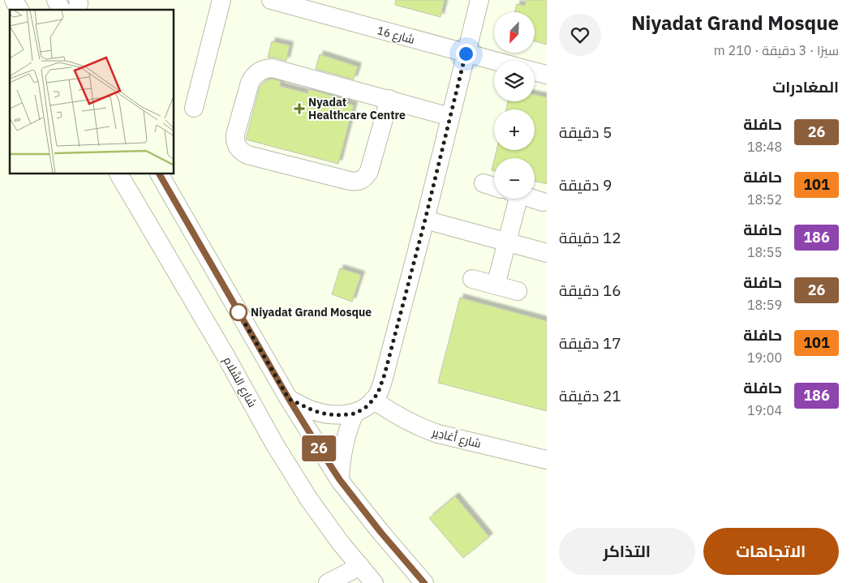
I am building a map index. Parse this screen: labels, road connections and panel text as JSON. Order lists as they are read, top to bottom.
{
  "streets": {
    "street": ["شارع 16", "شارع السَّلام", "شارع أَغادِير"]
  },
  "places": {
    "health": ["Nyadat Healthcare Centre"],
    "other": ["Niyadat Grand Mosque"]
  },
  "lines": ["bus line 26"],
  "north": "bottom left",
  "page": {
    "heading": [
      ["Niyadat Grand Mosque", "سيرًا · 3 دقيقة · 210 m"],
      "المغادرات"
    ],
    "on_map": "26",
    "map_buttons": ["+", "−"],
    "list": [
      {
        "mark": "26",
        "name": "حافلة",
        "note": "18:48",
        "value": "5 دقيقة"
      },
      {
        "mark": "101",
        "name": "حافلة",
        "note": "18:52",
        "value": "9 دقيقة"
      },
      {
        "mark": "186",
        "name": "حافلة",
        "note": "18:55",
        "value": "12 دقيقة"
      },
      {
        "mark": "26",
        "name": "حافلة",
        "note": "18:59",
        "value": "16 دقيقة"
      },
      {
        "mark": "101",
        "name": "حافلة",
        "note": "19:00",
        "value": "17 دقيقة"
      },
      {
        "mark": "186",
        "name": "حافلة",
        "note": "19:04",
        "value": "21 دقيقة"
      }
    ],
    "buttons": ["الاتجاهات", "التذاكر"]
  }
}
